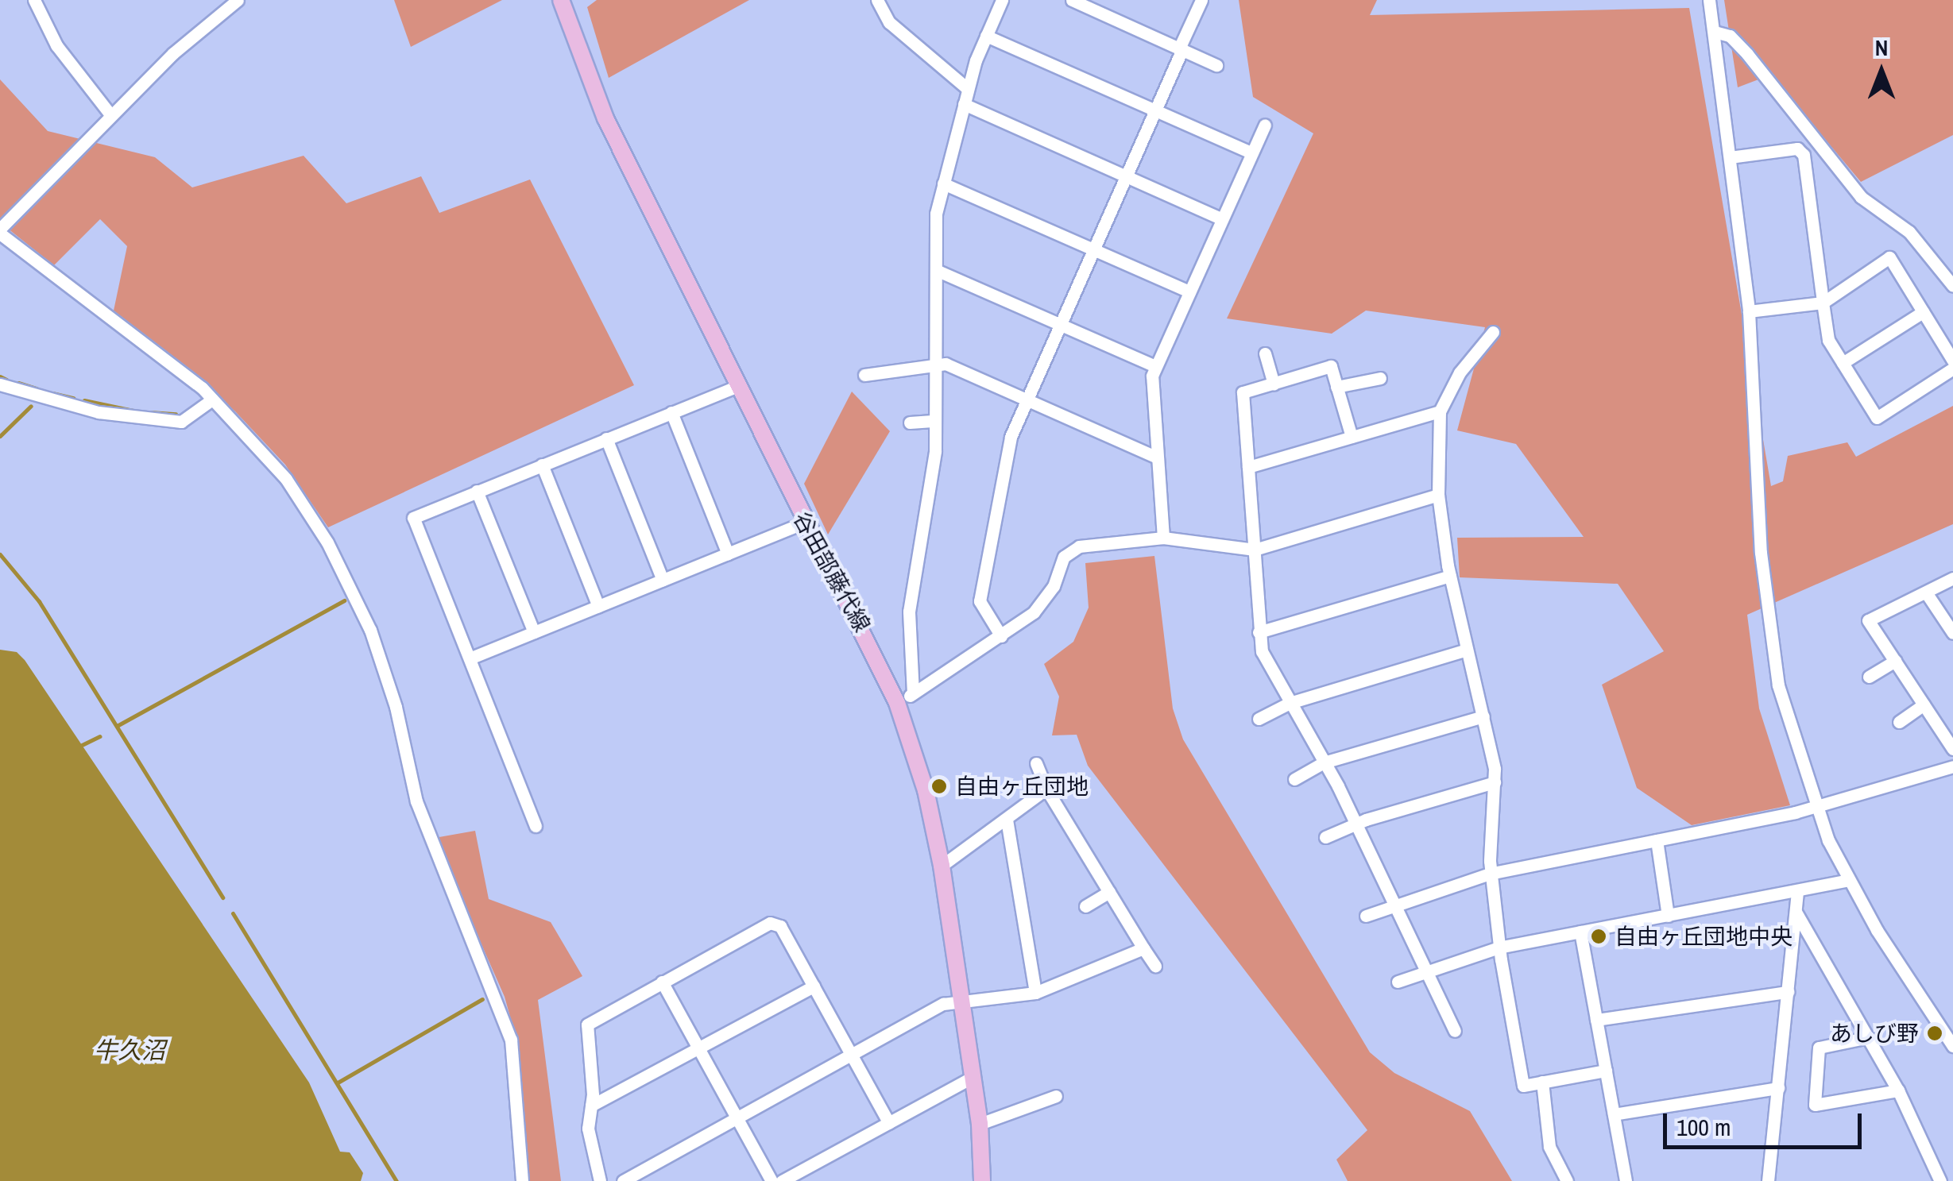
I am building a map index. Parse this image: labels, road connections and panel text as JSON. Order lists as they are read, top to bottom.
{
  "streets": {
    "main road": ["谷田部藤代線"]
  },
  "water": ["牛久沼"],
  "places": ["自由ヶ丘団地", "自由ヶ丘団地中央", "あしび野"],
  "scale_bar": "100 m",
  "north": "top"
}
